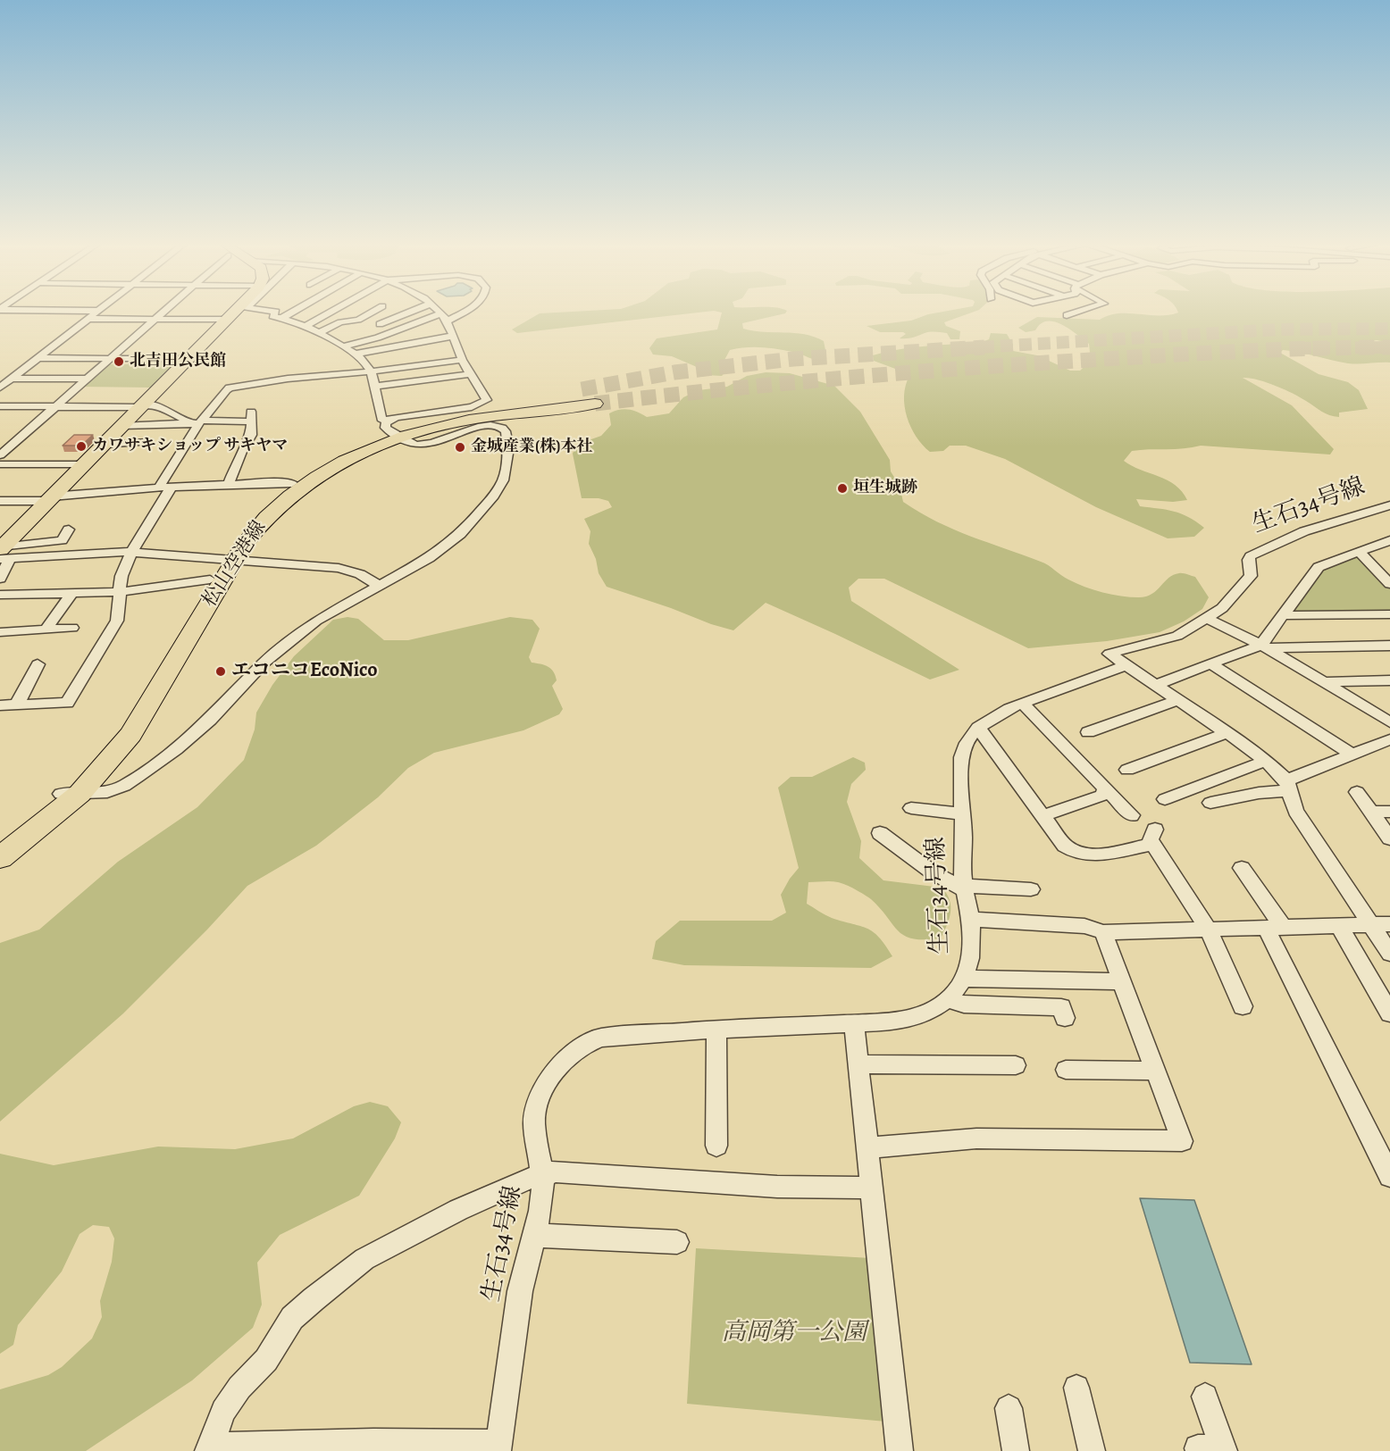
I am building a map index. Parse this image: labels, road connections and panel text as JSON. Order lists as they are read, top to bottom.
{
  "streets": {
    "main road": ["松山空港線"],
    "street": ["生石34号線"]
  },
  "parks": ["高岡第一公園"],
  "places": [
    "北吉田公民館",
    "カワサキショップ サキヤマ",
    "金城産業(株)本社",
    "垣生城跡",
    "エコニコEcoNico"
  ]
}
